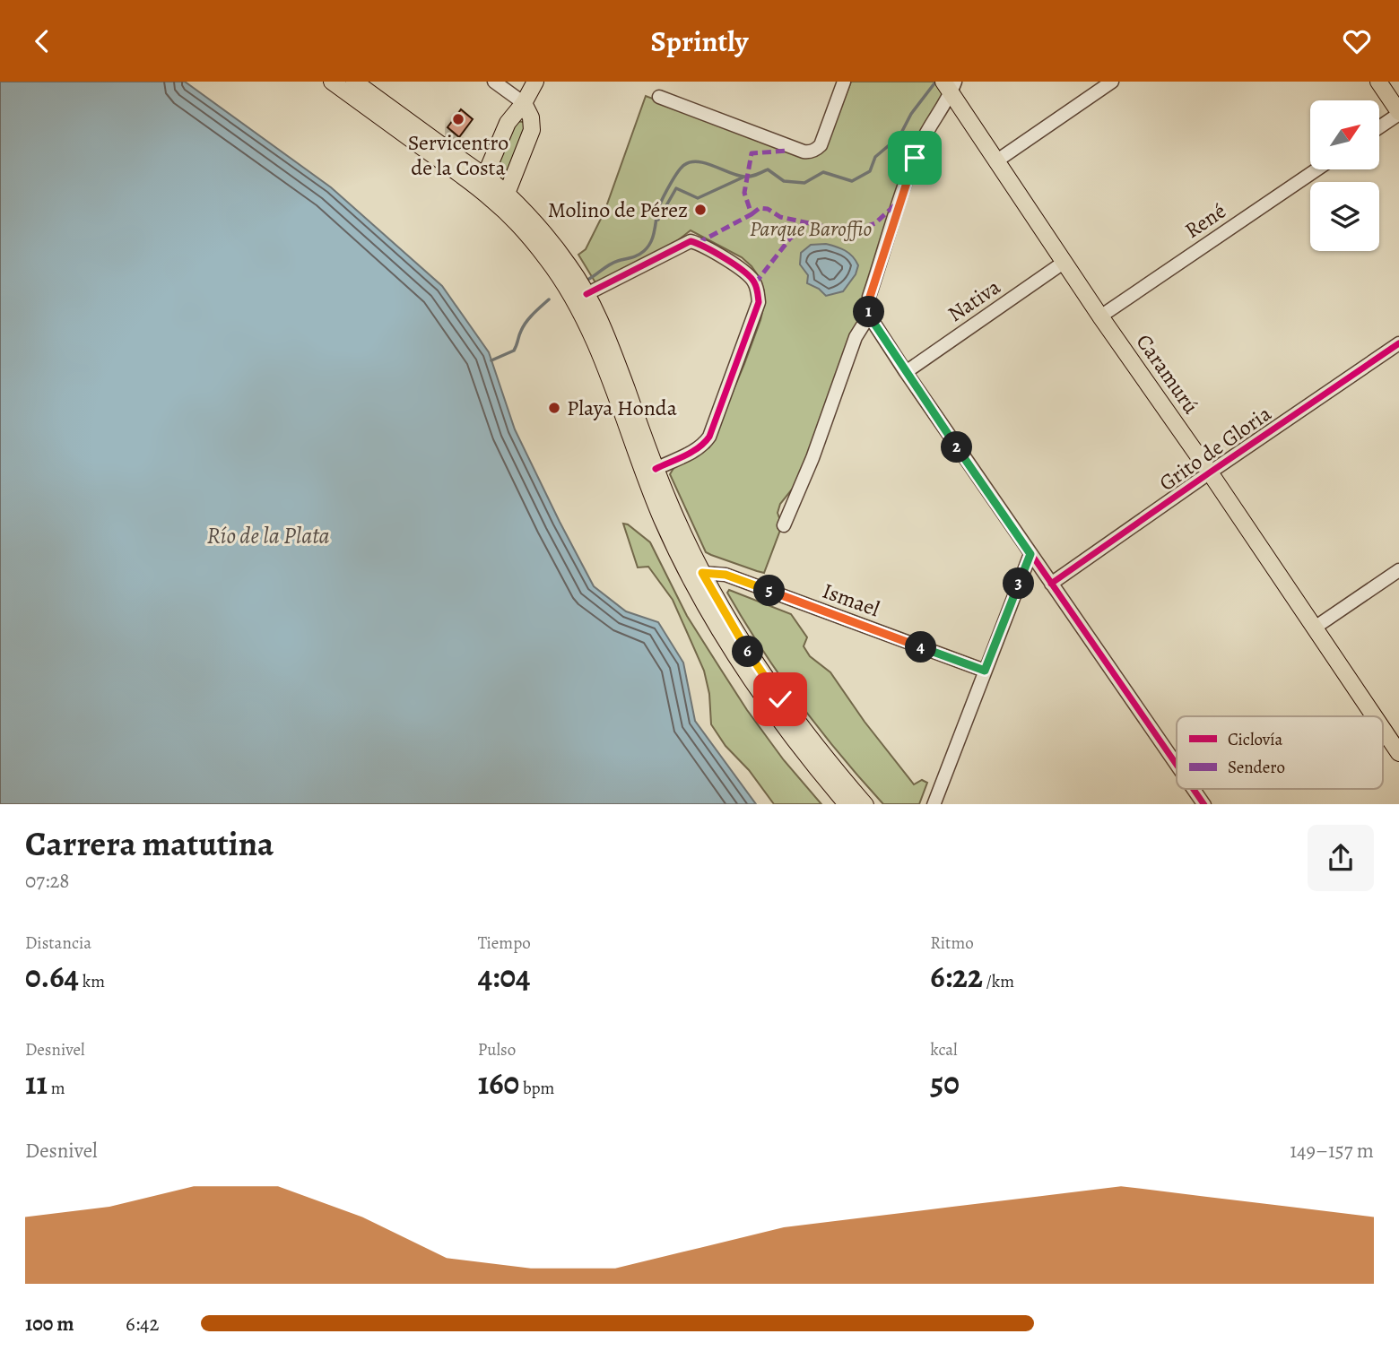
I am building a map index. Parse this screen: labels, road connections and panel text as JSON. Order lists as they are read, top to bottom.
{
  "streets": {
    "main road": ["Caramurú"],
    "street": [
      "René",
      "Nativa",
      "Grito de Gloria",
      "Ismael"
    ]
  },
  "crossings": [
    ["René", "Caramurú"],
    ["Nativa", "Caramurú"],
    ["Caramurú", "Grito de Gloria"]
  ],
  "water": ["Río de la Plata"],
  "parks": ["Parque Baroffio"],
  "places": ["Servicentro de la Costa", "Molino de Pérez", "Playa Honda"],
  "legend": ["Ciclovía", "Sendero"],
  "north": "top right",
  "page": {
    "header": "Sprintly",
    "pins": [
      "1",
      "2",
      "3",
      "5",
      "4",
      "6"
    ],
    "heading": ["Carrera matutina", "07:28"],
    "stats": [
      ["Distancia", "0.64 km"],
      ["Tiempo", "4:04"],
      ["Ritmo", "6:22 /km"],
      ["Desnivel", "11 m"],
      ["Pulso", "160 bpm"],
      ["kcal", "50"]
    ],
    "chart": ["Desnivel", "149–157 m"],
    "list": [
      {
        "name": "100 m",
        "note": "6:42"
      }
    ]
  }
}
